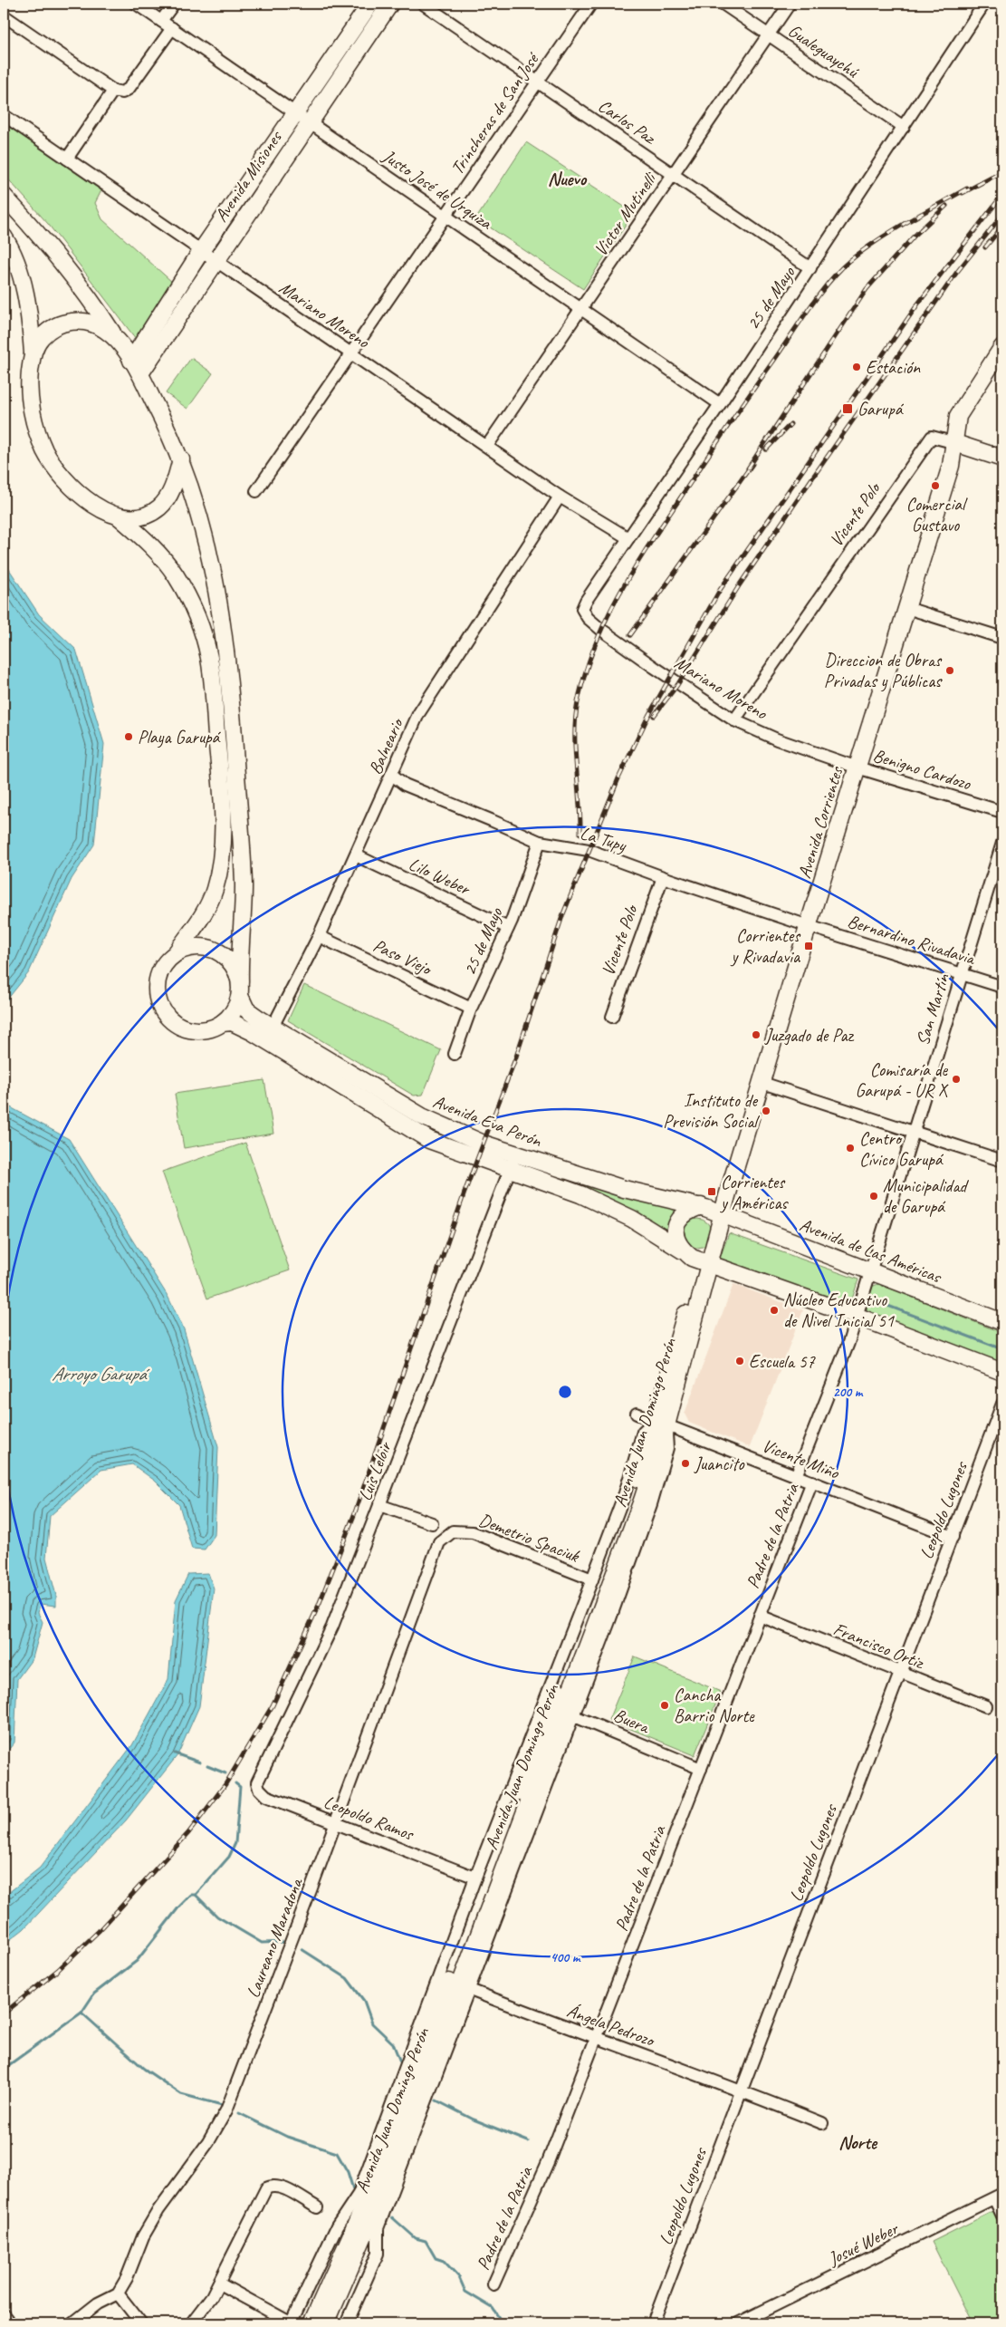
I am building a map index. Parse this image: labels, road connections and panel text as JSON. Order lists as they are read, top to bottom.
{
  "streets": {
    "main road": [
      "Avenida Misiones",
      "Avenida Corrientes",
      "Avenida Eva Perón",
      "Avenida de Las Américas",
      "Avenida Juan Domingo Perón"
    ],
    "street": [
      "Gualeguaychú",
      "Trincheras de San José",
      "Carlos Paz",
      "Justo José de Urquiza",
      "Victor Mutinelli",
      "25 de Mayo",
      "Mariano Moreno",
      "Vicente Polo",
      "Balneario",
      "Benigno Cardozo",
      "La Tupy",
      "Lilo Weber",
      "Bernardino Rivadavia",
      "Paso Viejo",
      "San Martín",
      "Vicente Miño",
      "Luis Leloir",
      "Leopoldo Lugones",
      "Padre de la Patria",
      "Demetrio Spaciuk",
      "Francisco Ortiz",
      "Buera",
      "Leopoldo Ramos",
      "Laureano Maradona",
      "Ángela Pedrozo",
      "Josué Weber"
    ]
  },
  "crossings": [
    ["Gualeguaychú", "Victor Mutinelli"],
    ["Gualeguaychú", "25 de Mayo"],
    ["Trincheras de San José", "Carlos Paz"],
    ["Trincheras de San José", "Justo José de Urquiza"],
    ["Trincheras de San José", "Mariano Moreno"],
    ["Carlos Paz", "Victor Mutinelli"],
    ["Carlos Paz", "25 de Mayo"],
    ["Avenida Misiones", "Justo José de Urquiza"],
    ["Avenida Misiones", "Mariano Moreno"],
    ["Justo José de Urquiza", "Victor Mutinelli"],
    ["Justo José de Urquiza", "25 de Mayo"],
    ["Victor Mutinelli", "Mariano Moreno"],
    ["25 de Mayo", "Mariano Moreno"],
    ["25 de Mayo", "La Tupy"],
    ["25 de Mayo", "Lilo Weber"],
    ["25 de Mayo", "Paso Viejo"],
    ["Mariano Moreno", "Vicente Polo"],
    ["Mariano Moreno", "Balneario"],
    ["Mariano Moreno", "Benigno Cardozo"],
    ["Mariano Moreno", "Avenida Corrientes"],
    ["Vicente Polo", "Avenida Corrientes"],
    ["Vicente Polo", "La Tupy"],
    ["Balneario", "La Tupy"],
    ["Balneario", "Lilo Weber"],
    ["Balneario", "Paso Viejo"],
    ["Balneario", "Avenida Eva Perón"],
    ["Benigno Cardozo", "Avenida Corrientes"],
    ["Avenida Corrientes", "La Tupy"],
    ["Avenida Corrientes", "Bernardino Rivadavia"],
    ["Avenida Corrientes", "Avenida Eva Perón"],
    ["Avenida Corrientes", "Avenida de Las Américas"],
    ["Avenida Corrientes", "Avenida Juan Domingo Perón"],
    ["La Tupy", "Bernardino Rivadavia"],
    ["Bernardino Rivadavia", "San Martín"],
    ["San Martín", "Avenida de Las Américas"],
    ["San Martín", "Padre de la Patria"],
    ["Avenida Eva Perón", "Avenida de Las Américas"],
    ["Avenida Eva Perón", "Avenida Juan Domingo Perón"],
    ["Avenida Eva Perón", "Luis Leloir"],
    ["Avenida de Las Américas", "Avenida Juan Domingo Perón"],
    ["Avenida Juan Domingo Perón", "Vicente Miño"],
    ["Vicente Miño", "Leopoldo Lugones"],
    ["Vicente Miño", "Padre de la Patria"],
    ["Luis Leloir", "Leopoldo Ramos"],
    ["Leopoldo Lugones", "Francisco Ortiz"],
    ["Leopoldo Lugones", "Ángela Pedrozo"],
    ["Padre de la Patria", "Francisco Ortiz"],
    ["Padre de la Patria", "Buera"],
    ["Padre de la Patria", "Ángela Pedrozo"],
    ["Demetrio Spaciuk", "Laureano Maradona"],
    ["Leopoldo Ramos", "Laureano Maradona"]
  ],
  "districts": ["Nuevo", "Norte"],
  "water": ["Arroyo Garupá"],
  "places": {
    "other": [
      "Estación",
      "Comercial Gustavo",
      "Direccion de Obras Privadas y Públicas",
      "Playa Garupá",
      "Juzgado de Paz",
      "Comisaría de Garupá - UR X",
      "Instituto de Previsión Social",
      "Centro Cívico Garupá",
      "Municipalidad de Garupá",
      "Núcleo Educativo de Nivel Inicial 51",
      "Escuela 57",
      "Juancito",
      "Cancha Barrio Norte"
    ],
    "transit": ["Garupá", "Corrientes y Rivadavia", "Corrientes y Américas"]
  },
  "rings": ["200 m", "400 m"]
}
